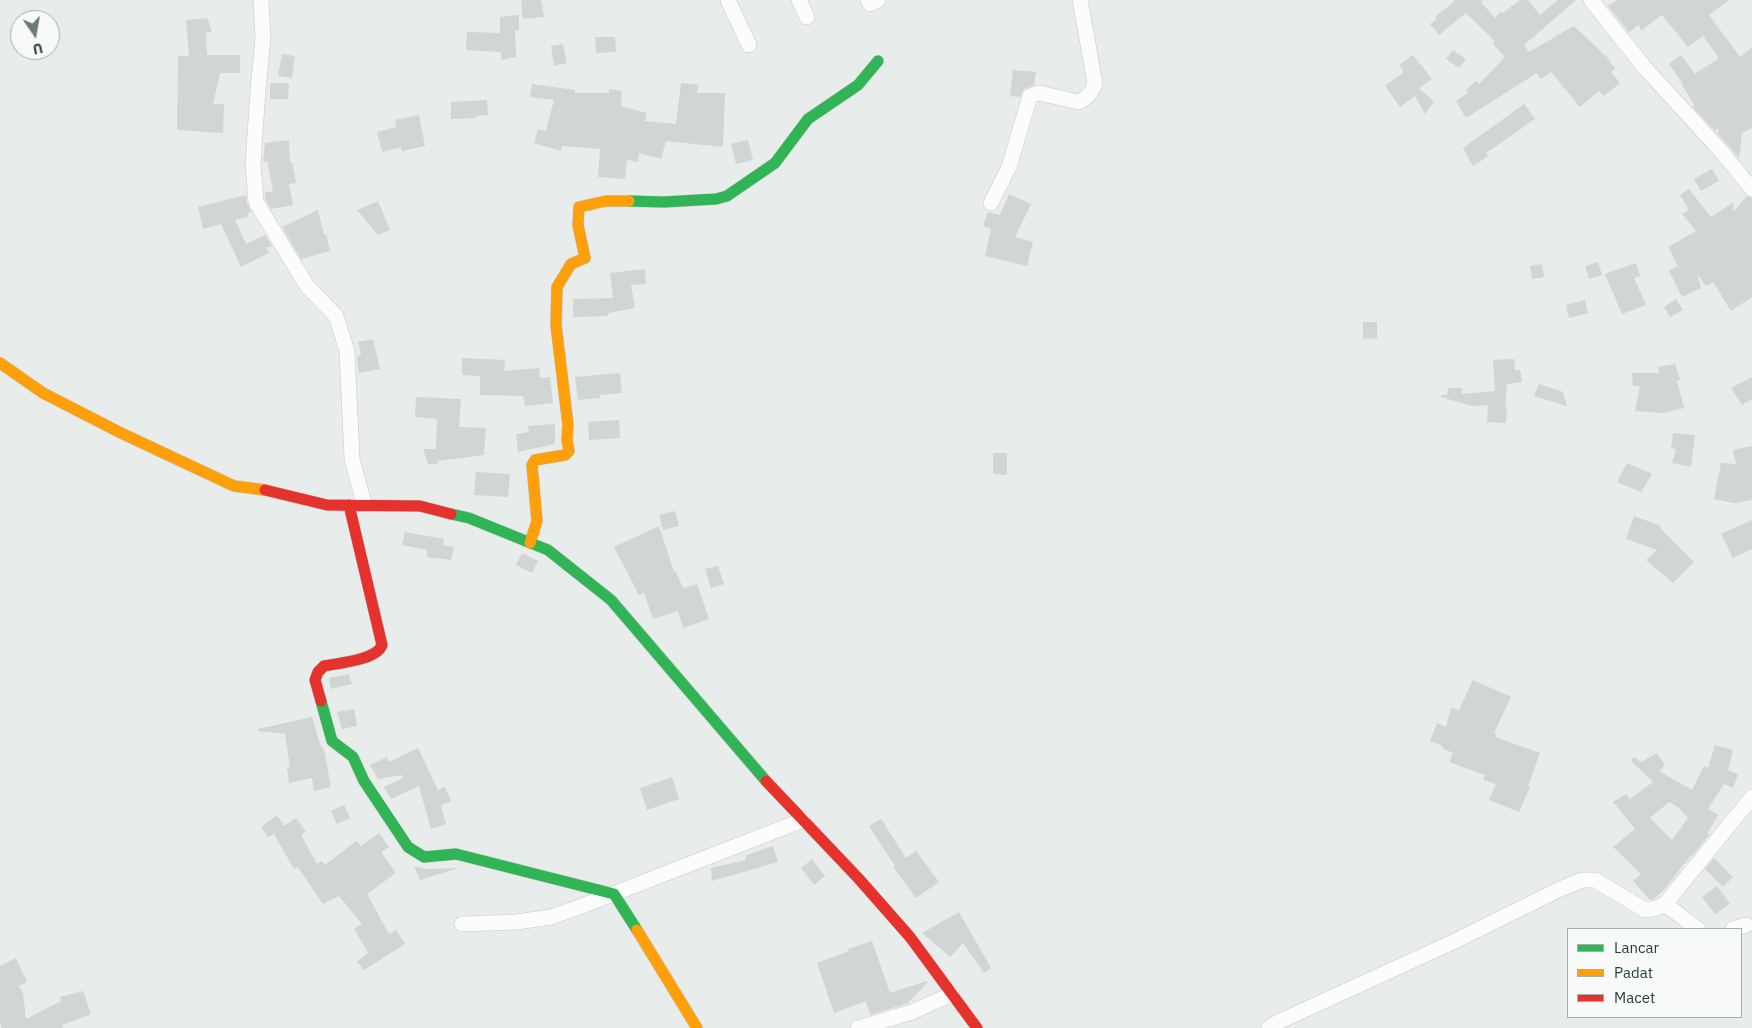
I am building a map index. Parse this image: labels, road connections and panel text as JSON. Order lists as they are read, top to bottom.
{
  "legend": ["Lancar", "Padat", "Macet"],
  "north": "bottom"
}
